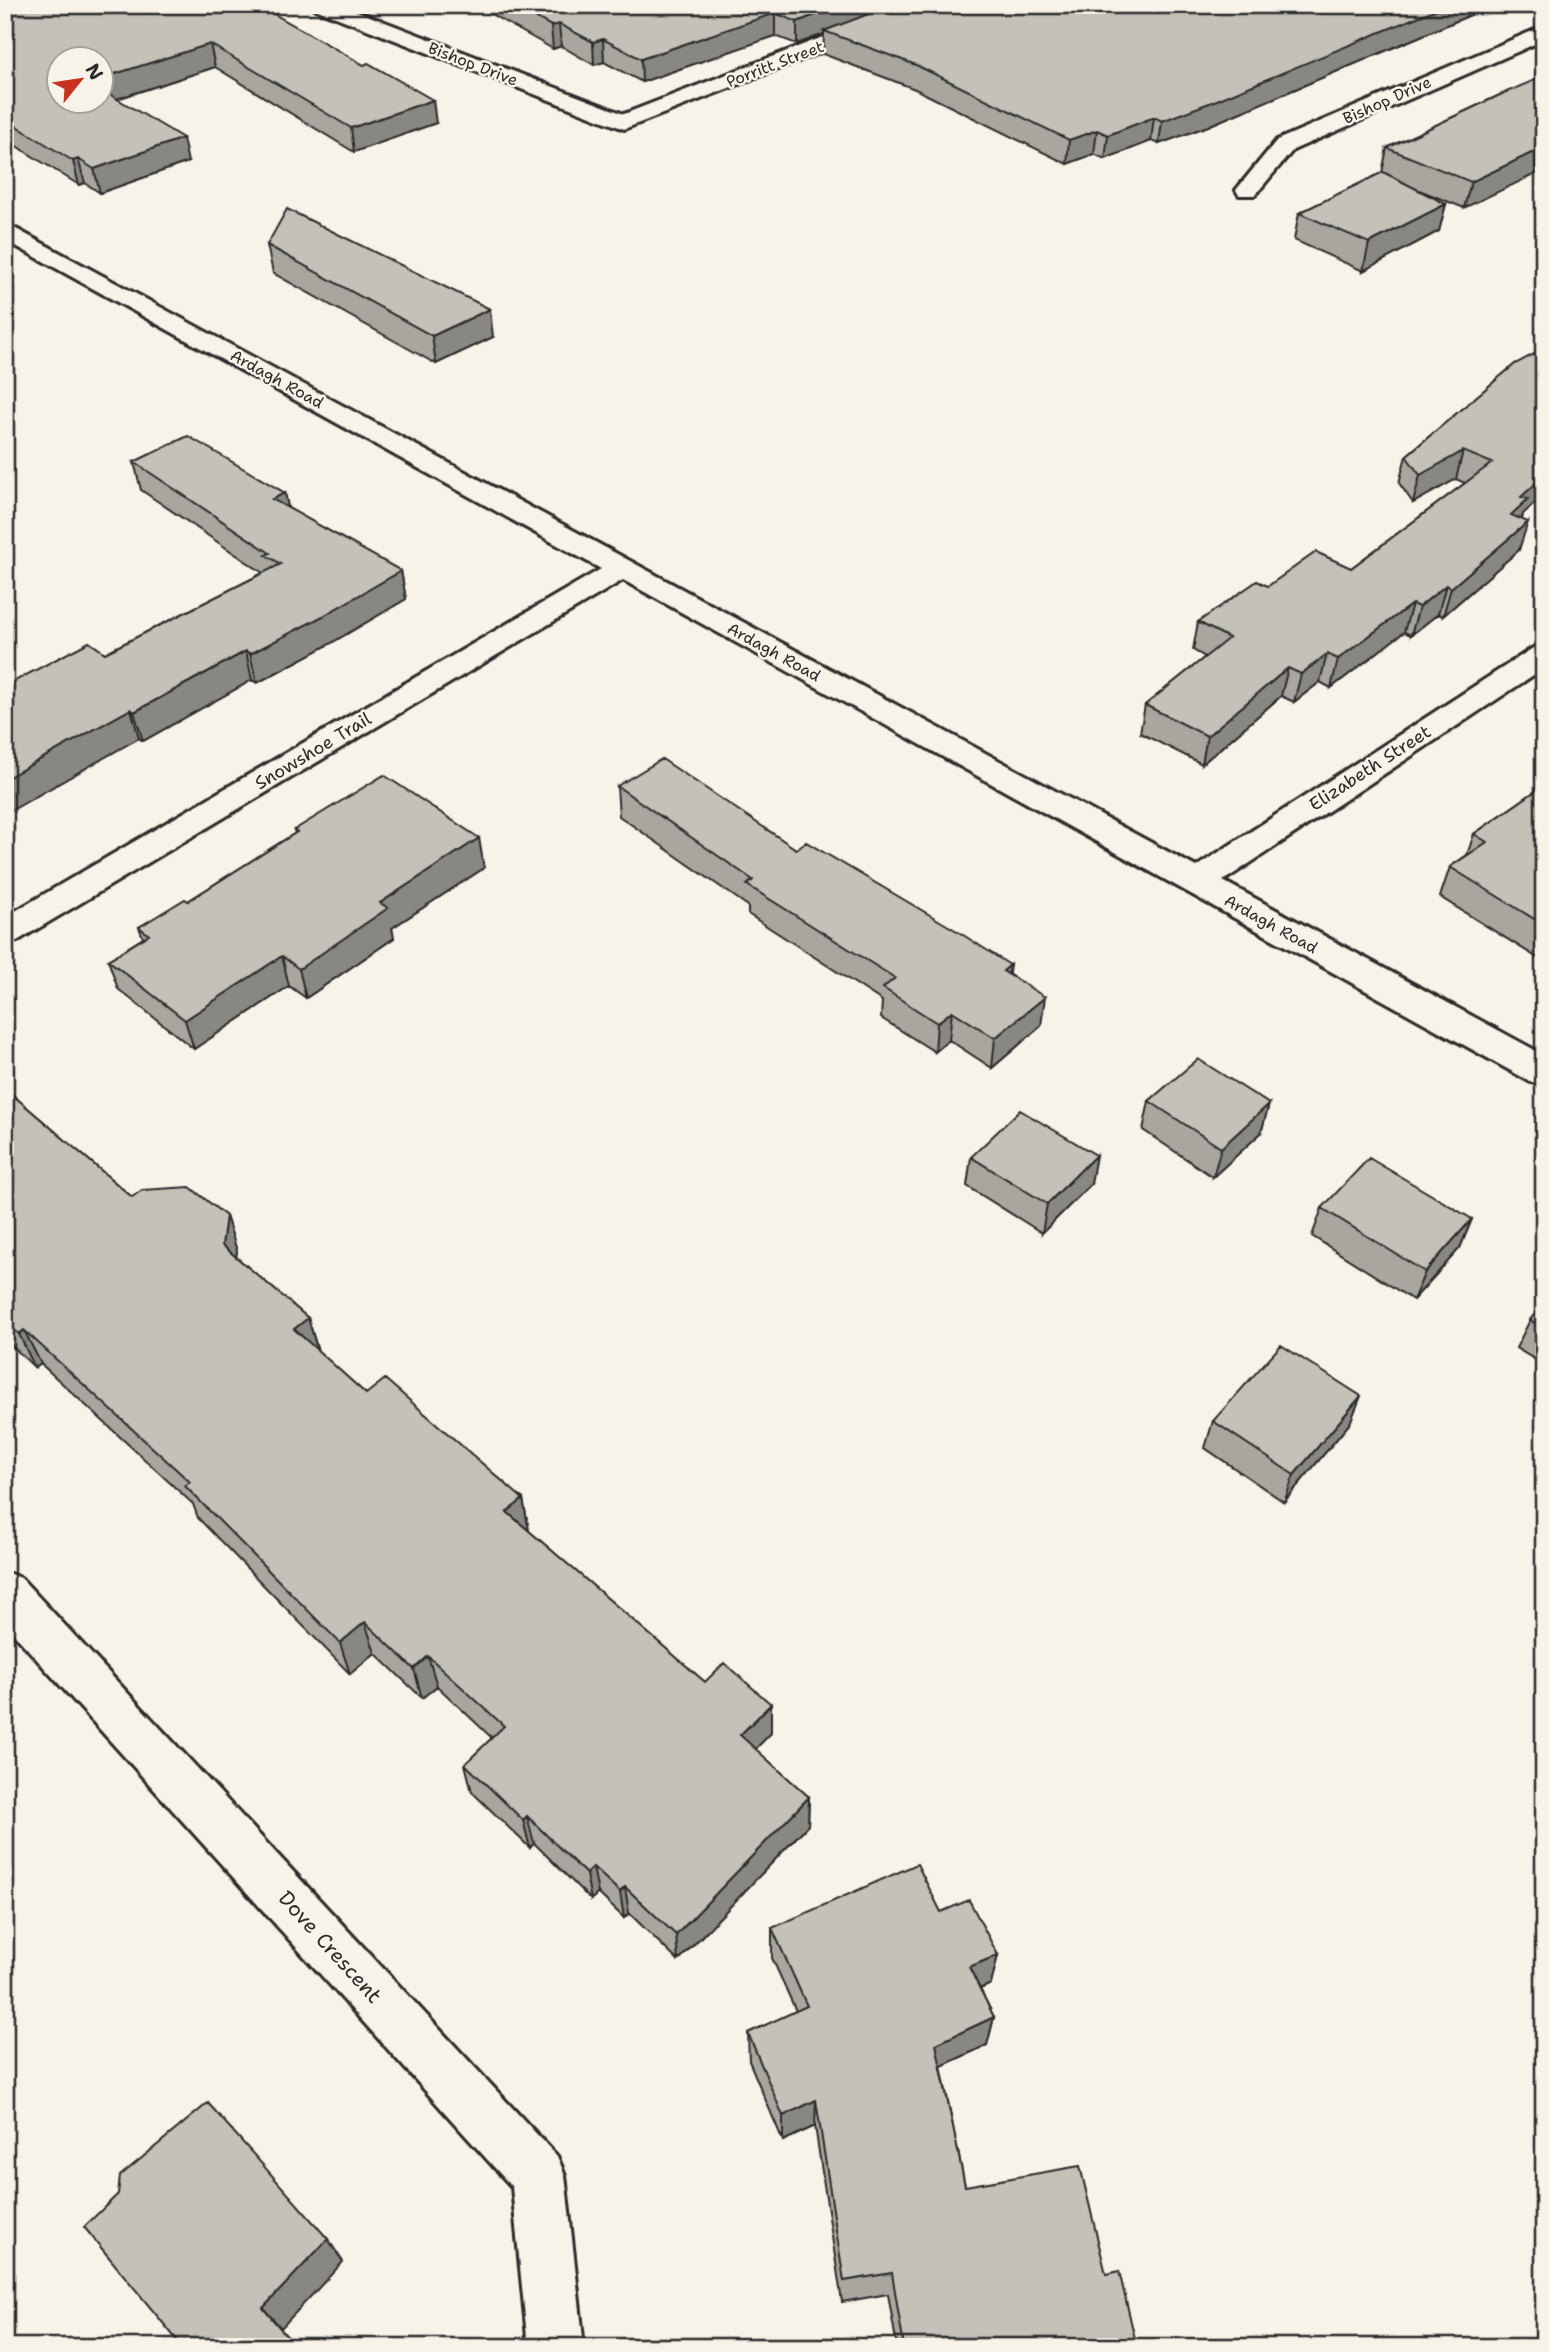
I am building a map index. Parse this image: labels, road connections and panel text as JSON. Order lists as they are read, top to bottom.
{
  "streets": {
    "street": [
      "Bishop Drive",
      "Porritt Street",
      "Ardagh Road",
      "Snowshoe Trail",
      "Elizabeth Street",
      "Dove Crescent"
    ]
  },
  "crossings": [
    ["Bishop Drive", "Porritt Street"],
    ["Ardagh Road", "Snowshoe Trail"],
    ["Ardagh Road", "Elizabeth Street"]
  ],
  "north": "top right"
}
